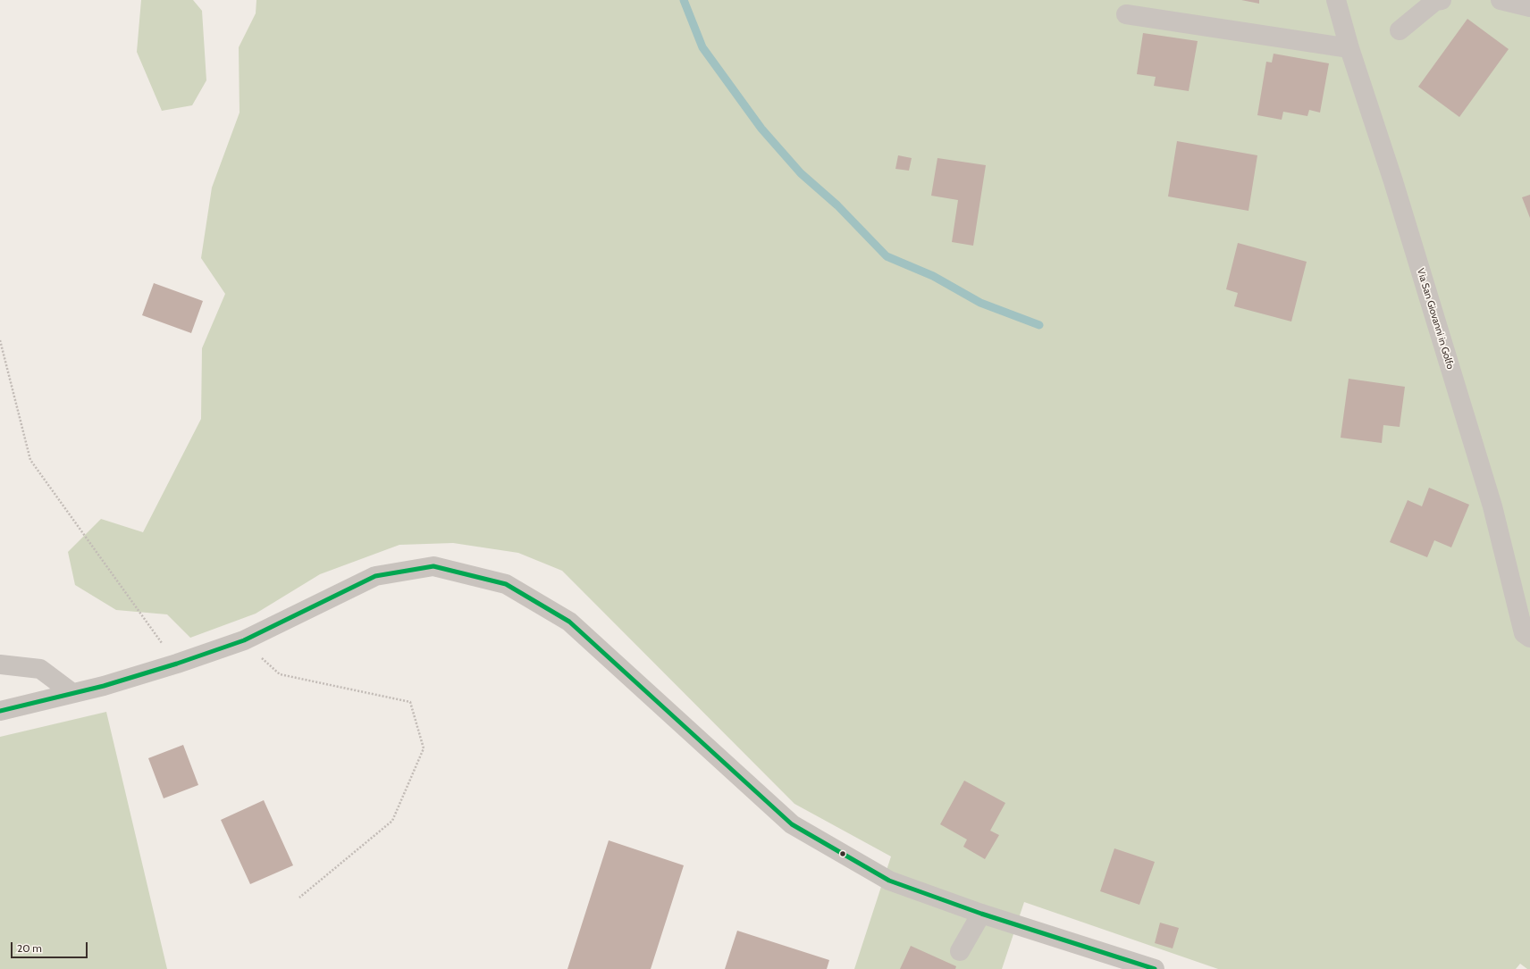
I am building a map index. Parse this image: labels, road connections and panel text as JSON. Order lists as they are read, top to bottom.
{
  "streets": {
    "street": ["Via San Giovanni in Golfo"]
  },
  "scale_bar": "20 m"
}
